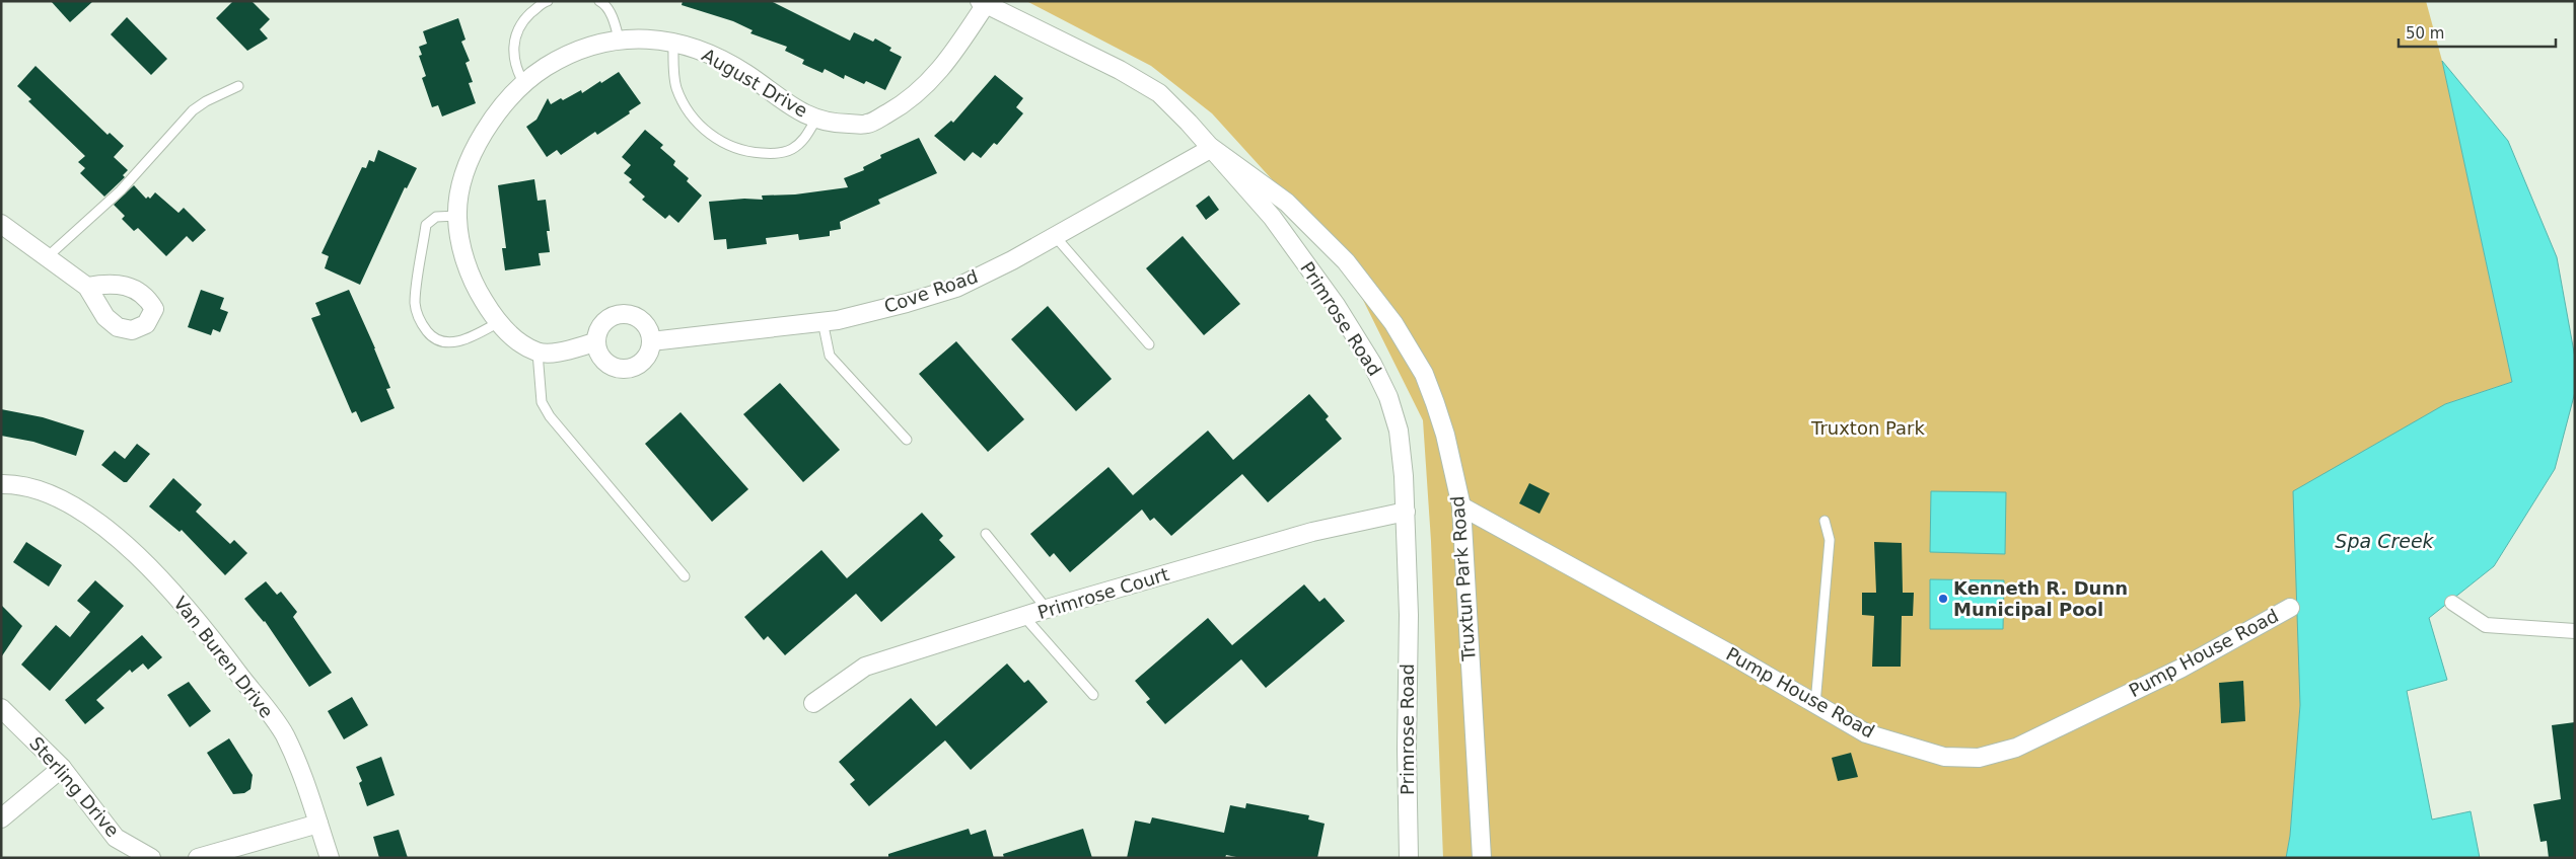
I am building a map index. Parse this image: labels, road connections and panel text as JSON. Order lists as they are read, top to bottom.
{
  "streets": {
    "street": [
      "August Drive",
      "Cove Road",
      "Primrose Road",
      "Truxtun Park Road",
      "Primrose Court",
      "Pump House Road",
      "Van Buren Drive",
      "Sterling Drive"
    ]
  },
  "crossings": [
    ["August Drive", "Primrose Road"],
    ["Cove Road", "Primrose Road"],
    ["Cove Road", "Truxtun Park Road"],
    ["Primrose Road", "Truxtun Park Road"],
    ["Primrose Road", "Primrose Court"],
    ["Truxtun Park Road", "Pump House Road"]
  ],
  "water": ["Spa Creek"],
  "parks": ["Truxton Park"],
  "places": ["Kenneth R. Dunn Municipal Pool"],
  "scale_bar": "50 m"
}
